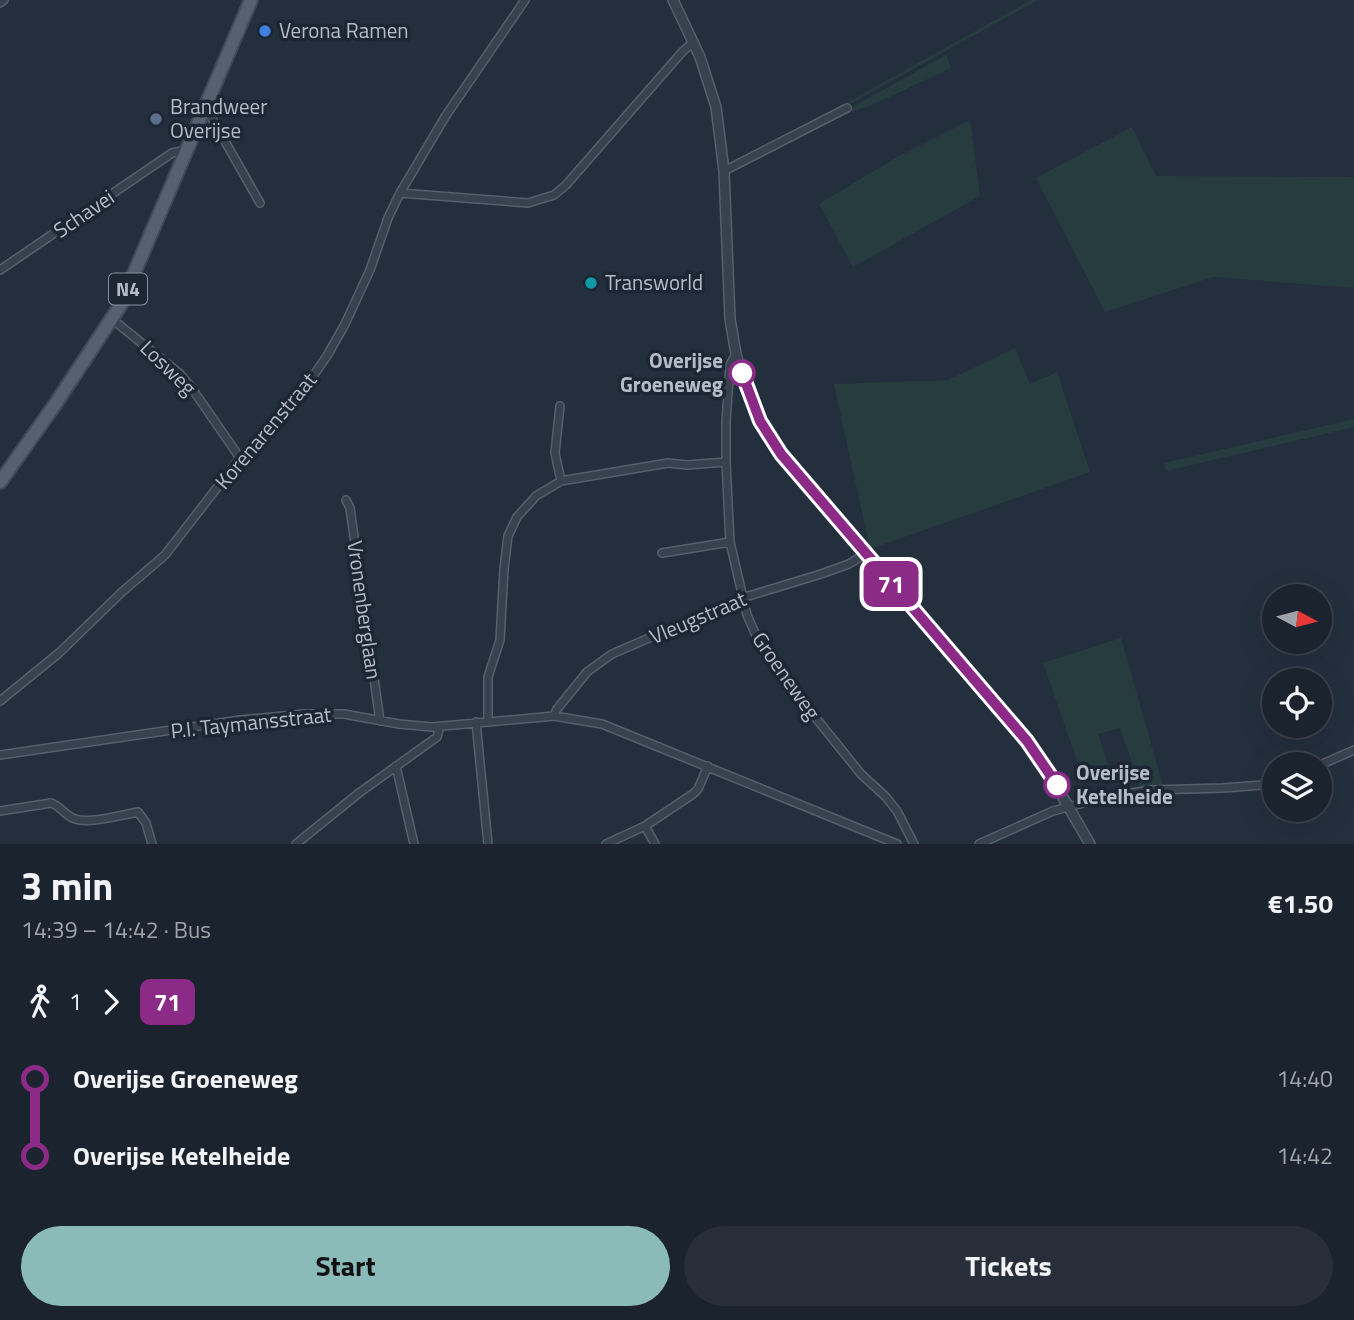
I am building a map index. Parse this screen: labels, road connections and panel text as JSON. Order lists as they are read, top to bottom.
{
  "streets": {
    "main road": ["N4"],
    "street": [
      "Schavei",
      "Losweg",
      "Korenarenstraat",
      "Vronenberglaan",
      "Vleugstraat",
      "Groeneweg",
      "P.I. Taymansstraat"
    ]
  },
  "crossings": [
    ["Schavei", "N4"],
    ["N4", "Losweg"],
    ["Losweg", "Korenarenstraat"],
    ["Vronenberglaan", "P.I. Taymansstraat"],
    ["Vleugstraat", "Groeneweg"],
    ["Vleugstraat", "P.I. Taymansstraat"]
  ],
  "places": [
    "Verona Ramen",
    "Brandweer Overijse",
    "Transworld",
    "Overijse Groeneweg",
    "Overijse Ketelheide"
  ],
  "lines": ["bus line 71"],
  "north": "right",
  "page": {
    "on_map": "71",
    "heading": ["3 min", "14:39 – 14:42 · Bus", "€1.50"],
    "legs": ["1", "71"],
    "list": [
      {
        "name": "Overijse Groeneweg",
        "value": "14:40"
      },
      {
        "name": "Overijse Ketelheide",
        "value": "14:42"
      }
    ],
    "buttons": ["Start", "Tickets"]
  }
}
